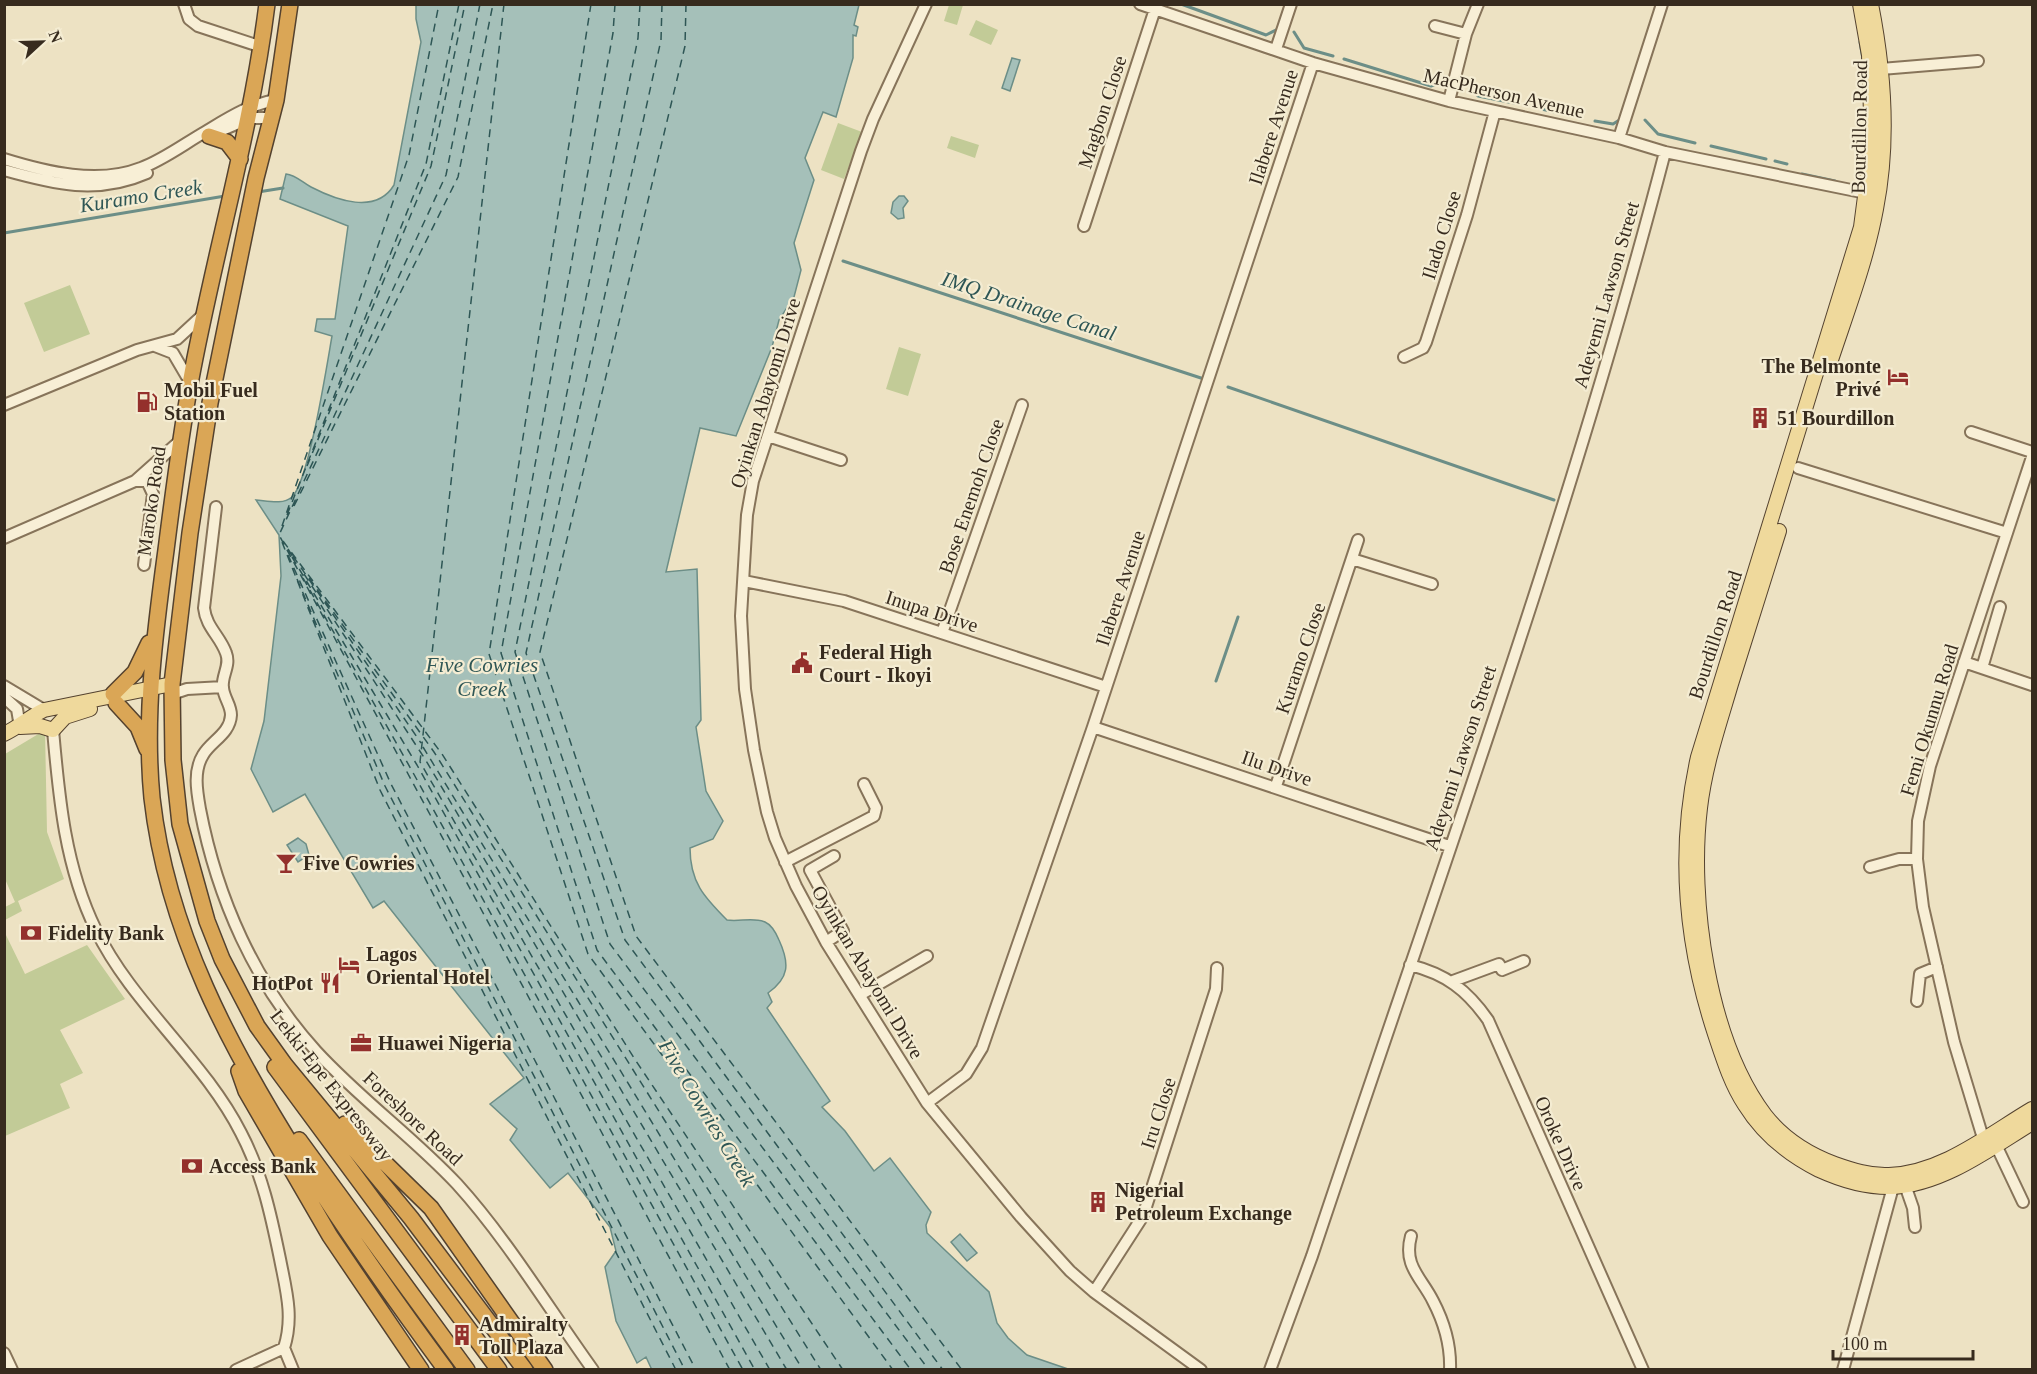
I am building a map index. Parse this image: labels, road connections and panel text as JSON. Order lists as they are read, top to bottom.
{
  "streets": {
    "highway": ["Maroko Road", "Lekki-Epe Expressway"],
    "main road": ["Bourdillon Road"],
    "street": [
      "MacPherson Avenue",
      "Magbon Close",
      "Ilabere Avenue",
      "Ilado Close",
      "Adeyemi Lawson Street",
      "Oyinkan Abayomi Drive",
      "Bose Enemoh Close",
      "Inupa Drive",
      "Kuramo Close",
      "Femi Okunnu Road",
      "Ilu Drive",
      "Iru Close",
      "Foreshore Road",
      "Oroke Drive"
    ]
  },
  "crossings": [
    ["MacPherson Avenue", "Magbon Close"],
    ["MacPherson Avenue", "Ilabere Avenue"],
    ["MacPherson Avenue", "Bourdillon Road"],
    ["MacPherson Avenue", "Ilado Close"],
    ["MacPherson Avenue", "Adeyemi Lawson Street"],
    ["Ilabere Avenue", "Oyinkan Abayomi Drive"],
    ["Ilabere Avenue", "Inupa Drive"],
    ["Ilabere Avenue", "Ilu Drive"],
    ["Adeyemi Lawson Street", "Ilu Drive"],
    ["Adeyemi Lawson Street", "Oroke Drive"],
    ["Oyinkan Abayomi Drive", "Inupa Drive"],
    ["Oyinkan Abayomi Drive", "Iru Close"],
    ["Bose Enemoh Close", "Inupa Drive"],
    ["Kuramo Close", "Ilu Drive"]
  ],
  "water": ["Kuramo Creek", "IMQ Drainage Canal", "Five Cowries Creek"],
  "places": {
    "hotel": ["The Belmonte Privé", "Lagos Oriental Hotel"],
    "fuel station": ["Mobil Fuel Station"],
    "building": ["51 Bourdillon", "Nigerial Petroleum Exchange", "Admiralty Toll Plaza"],
    "public building": ["Federal High Court - Ikoyi"],
    "bar": ["Five Cowries"],
    "bank": ["Fidelity Bank", "Access Bank"],
    "restaurant": ["HotPot"],
    "office": ["Huawei Nigeria"]
  },
  "scale_bar": "100 m",
  "north": "right"
}
